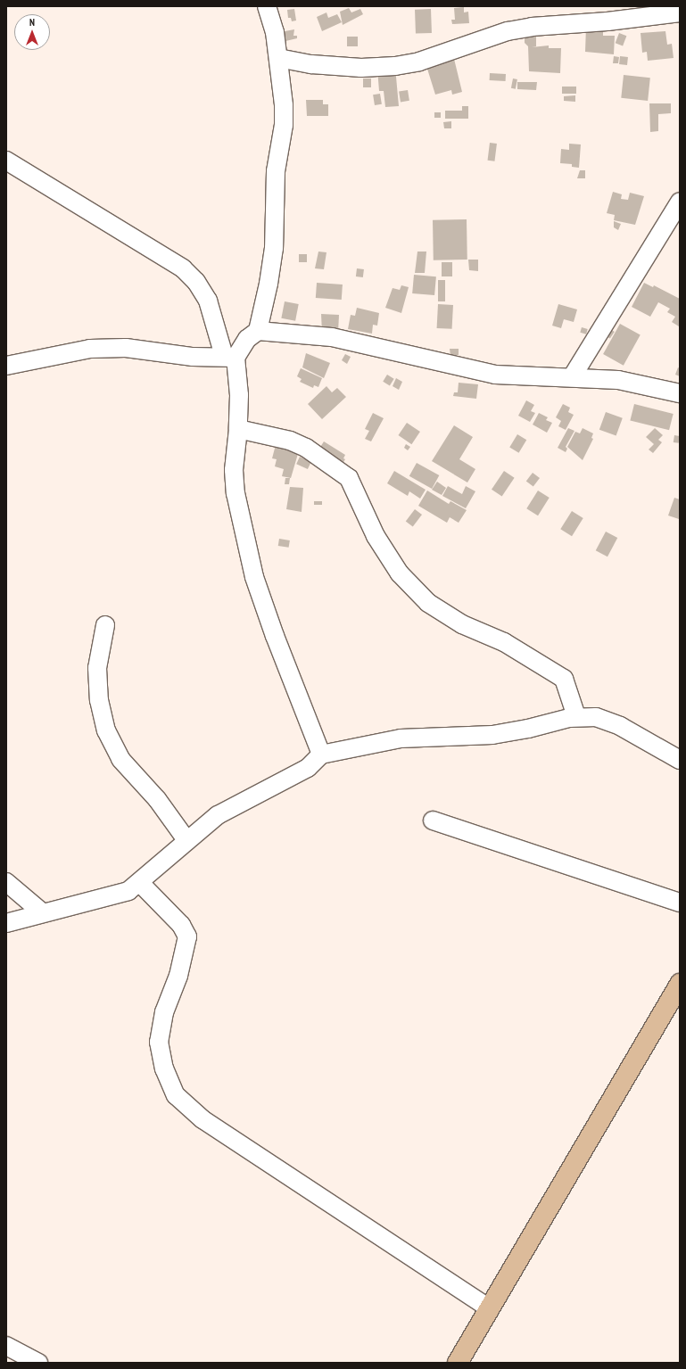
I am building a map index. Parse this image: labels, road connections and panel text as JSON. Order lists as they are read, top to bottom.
{
  "north": "top"
}
